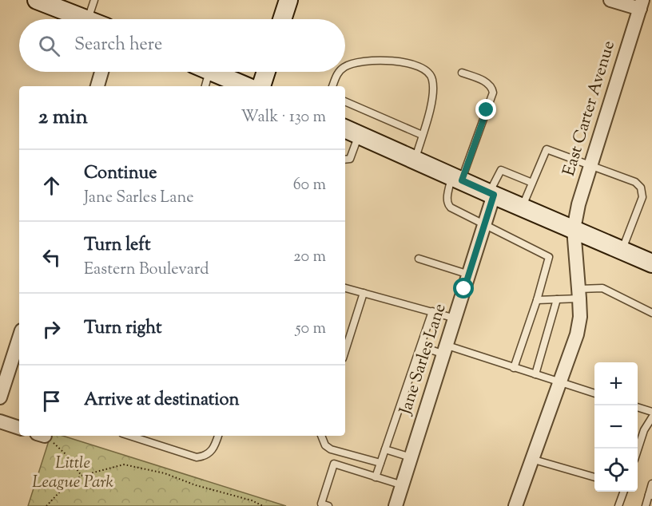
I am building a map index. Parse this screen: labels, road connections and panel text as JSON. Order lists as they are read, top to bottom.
{
  "streets": {
    "street": ["East Carter Avenue", "Jane Sarles Lane"]
  },
  "parks": ["Little League Park"],
  "page": {
    "search": "Search here",
    "heading": ["2 min", "Walk · 130 m"],
    "list": [
      ["Continue", "Jane Sarles Lane", "60 m"],
      ["Turn left", "Eastern Boulevard", "20 m"],
      ["Turn right", "50 m"],
      "Arrive at destination"
    ],
    "map_buttons": ["+", "−"]
  }
}
